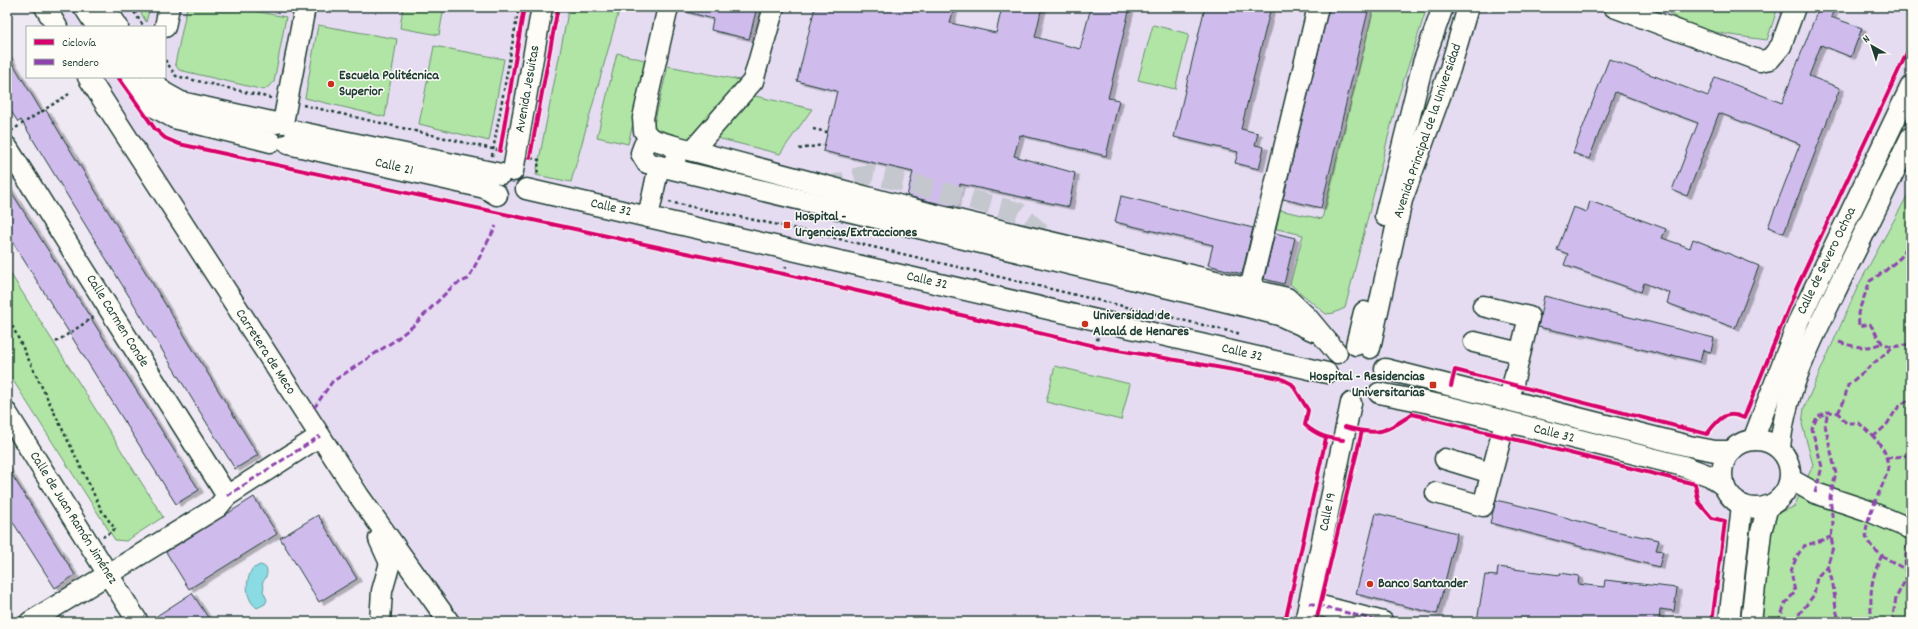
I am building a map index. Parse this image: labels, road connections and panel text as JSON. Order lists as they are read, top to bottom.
{
  "streets": {
    "street": [
      "Avenida Jesuitas",
      "Avenida Principal de la Universidad",
      "Calle 21",
      "Calle 32",
      "Calle de Severo Ochoa",
      "Calle Carmen Conde",
      "Carretera de Meco",
      "Calle 19",
      "Calle de Juan Ramón Jiménez"
    ]
  },
  "crossings": [
    ["Avenida Jesuitas", "Calle 21"],
    ["Avenida Principal de la Universidad", "Calle 32"],
    ["Avenida Principal de la Universidad", "Calle 19"],
    ["Calle 21", "Calle 32"],
    ["Calle 32", "Calle de Severo Ochoa"],
    ["Calle 32", "Calle 19"]
  ],
  "places": {
    "other": ["Escuela Politécnica Superior", "Universidad de Alcalá de Henares", "Banco Santander"],
    "transit": ["Hospital - Urgencias/Extracciones", "Hospital - Residencias Universitarias"]
  },
  "legend": ["Ciclovía", "Sendero"],
  "north": "top left"
}
